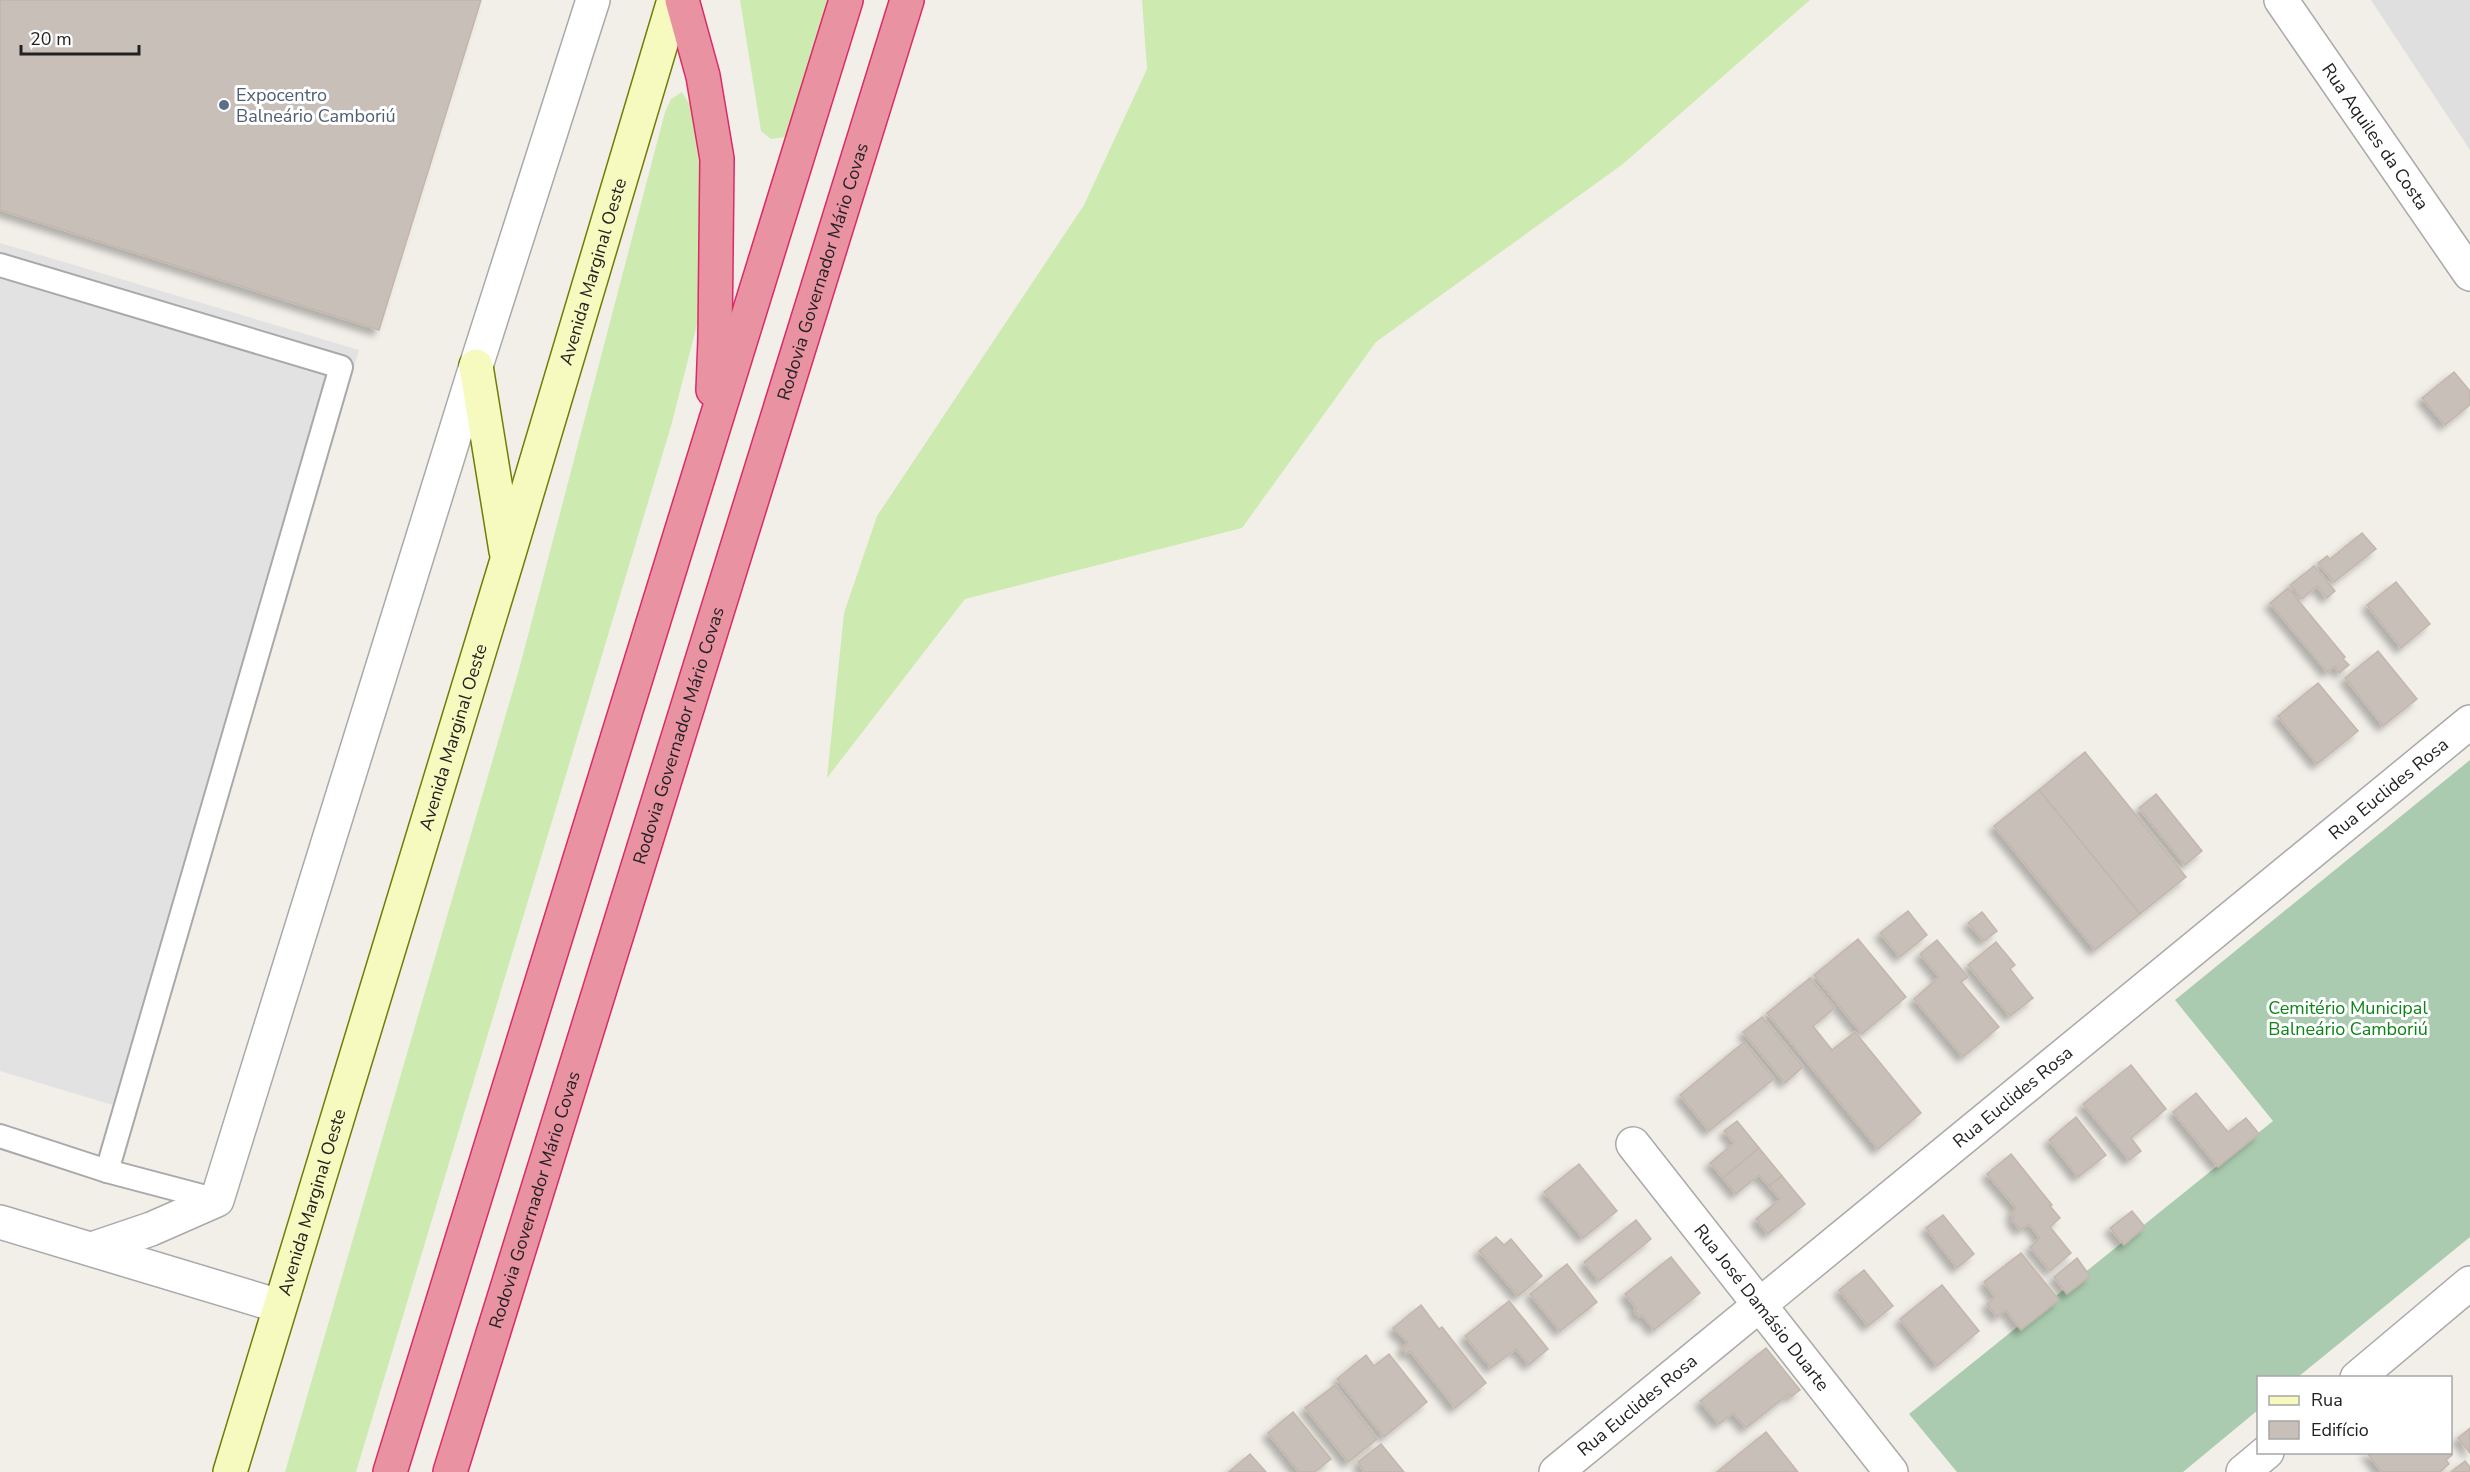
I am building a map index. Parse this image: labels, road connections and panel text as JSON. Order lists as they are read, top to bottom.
{
  "streets": {
    "highway": ["Rodovia Governador Mário Covas"],
    "main road": ["Avenida Marginal Oeste"],
    "street": ["Rua Aquiles da Costa", "Rua Euclides Rosa", "Rua José Damásio Duarte"]
  },
  "crossings": [
    ["Rua Euclides Rosa", "Rua José Damásio Duarte"]
  ],
  "parks": ["Cemitério Municipal Balneário Camboriú"],
  "places": ["Expocentro Balneário Camboriú"],
  "legend": ["Rua", "Edifício"],
  "scale_bar": "20 m"
}
